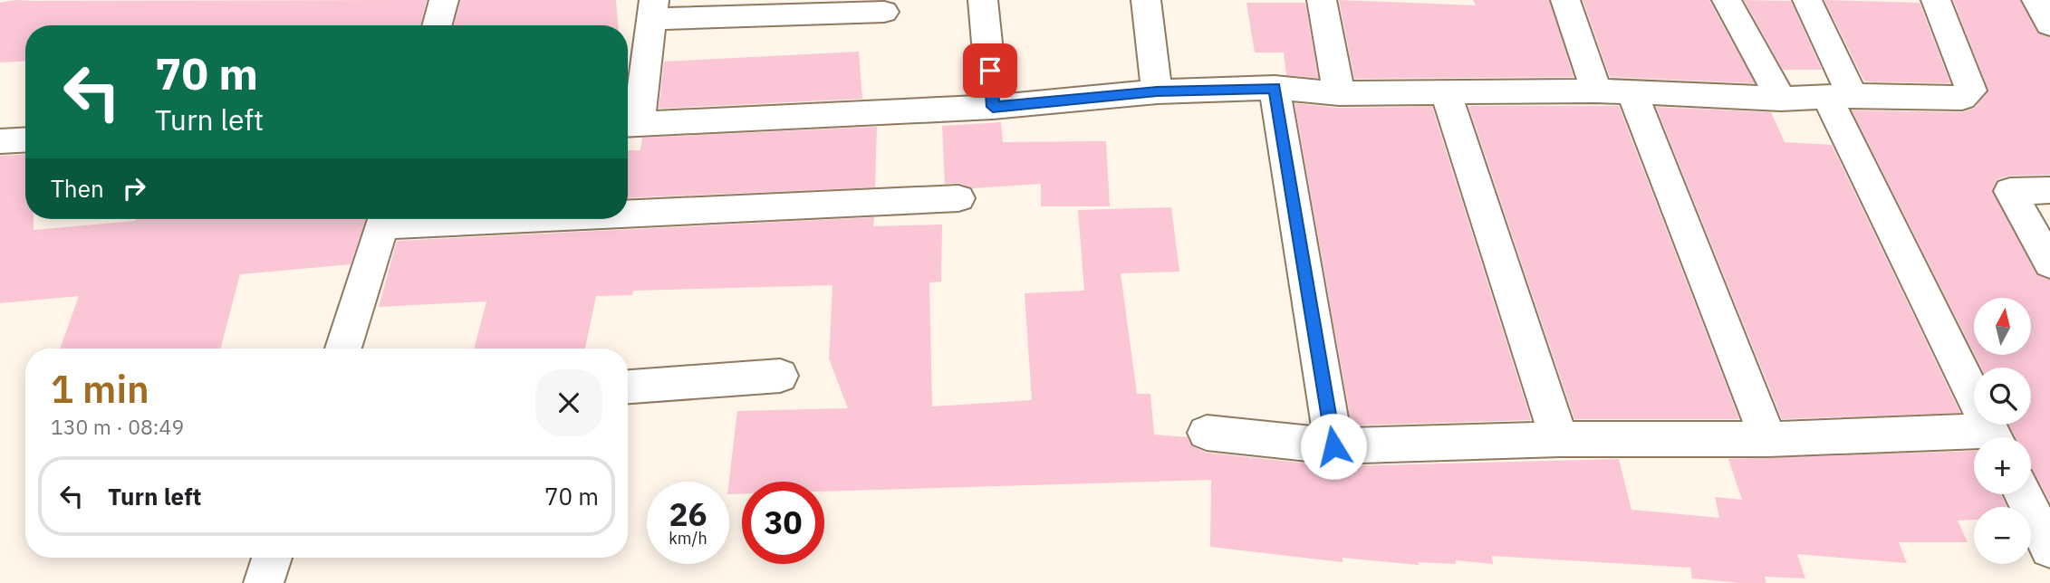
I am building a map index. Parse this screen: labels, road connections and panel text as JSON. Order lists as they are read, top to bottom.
{
  "north": "top",
  "page": {
    "turn": ["70 m", "Turn left"],
    "then": "Then",
    "map_buttons": ["+", "−"],
    "heading": ["1 min", "130 m · 08:49"],
    "list": [
      {
        "name": "Turn left",
        "value": "70 m"
      }
    ],
    "speed": "26 km/h",
    "limit": "30"
  }
}
